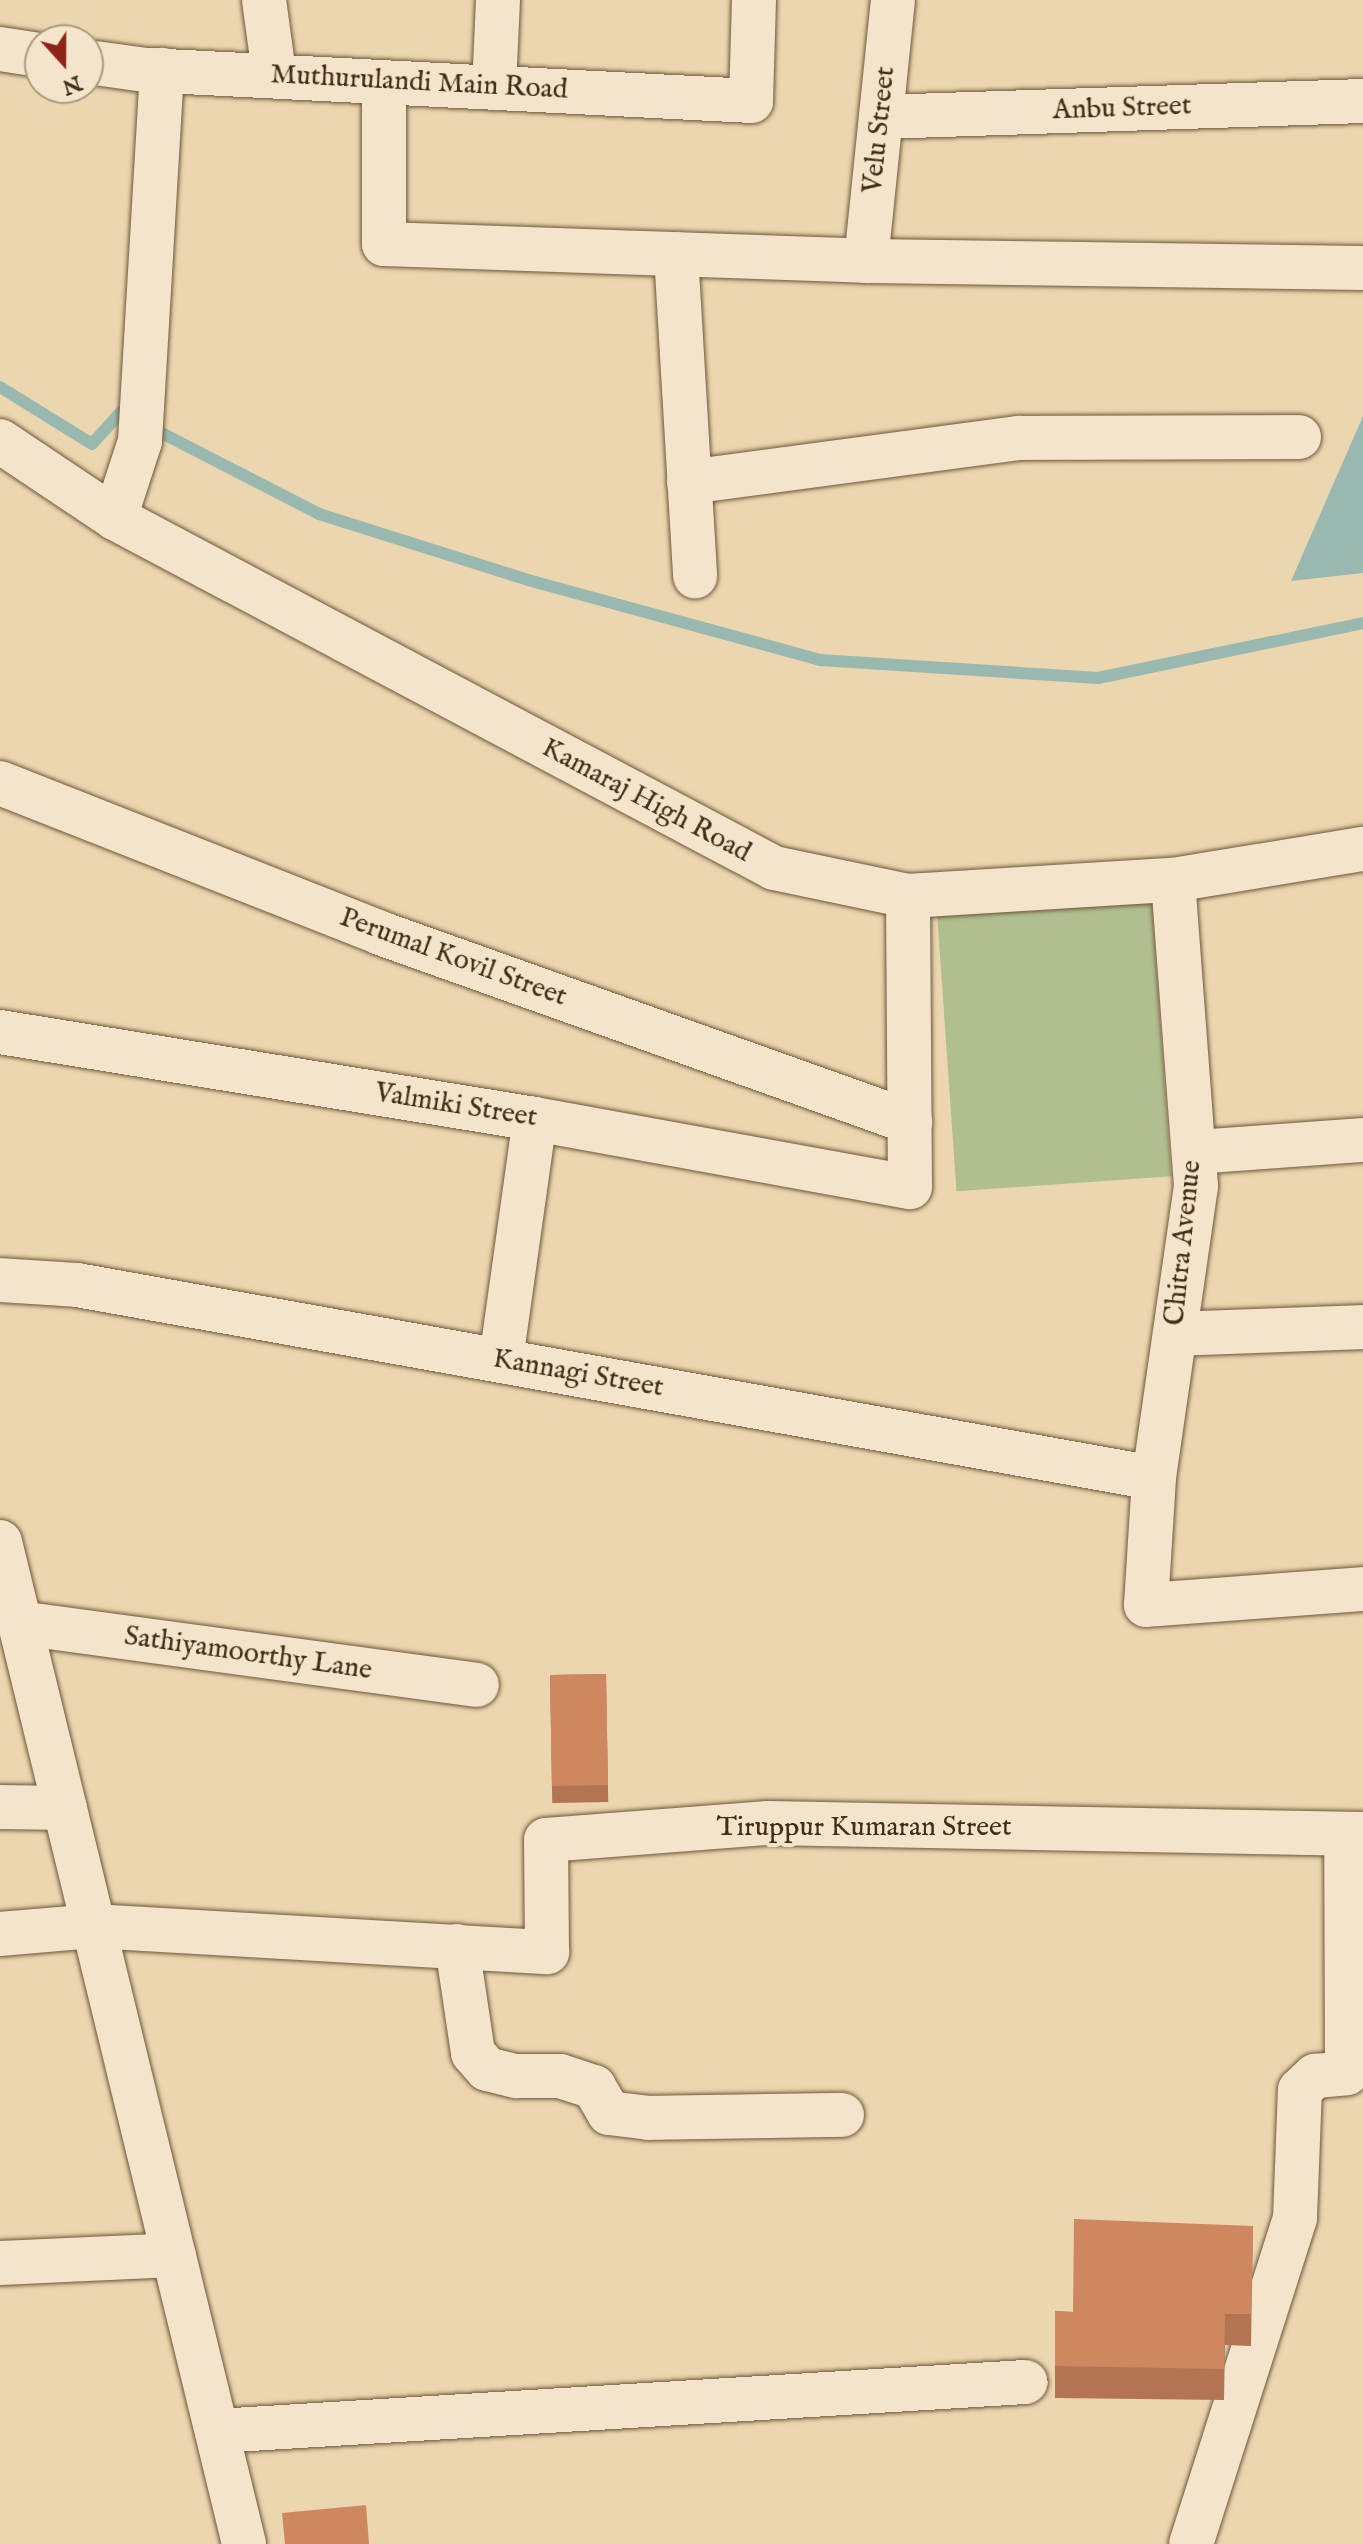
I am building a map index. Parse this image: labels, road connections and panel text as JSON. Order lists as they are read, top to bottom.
{
  "streets": {
    "street": [
      "Muthurulandi Main Road",
      "Anbu Street",
      "Velu Street",
      "Kamaraj High Road",
      "Perumal Kovil Street",
      "Valmiki Street",
      "Chitra Avenue",
      "Kannagi Street",
      "Sathiyamoorthy Lane",
      "Tiruppur Kumaran Street"
    ]
  },
  "crossings": [
    ["Anbu Street", "Velu Street"],
    ["Kamaraj High Road", "Chitra Avenue"],
    ["Perumal Kovil Street", "Valmiki Street"],
    ["Chitra Avenue", "Kannagi Street"]
  ],
  "north": "bottom"
}
